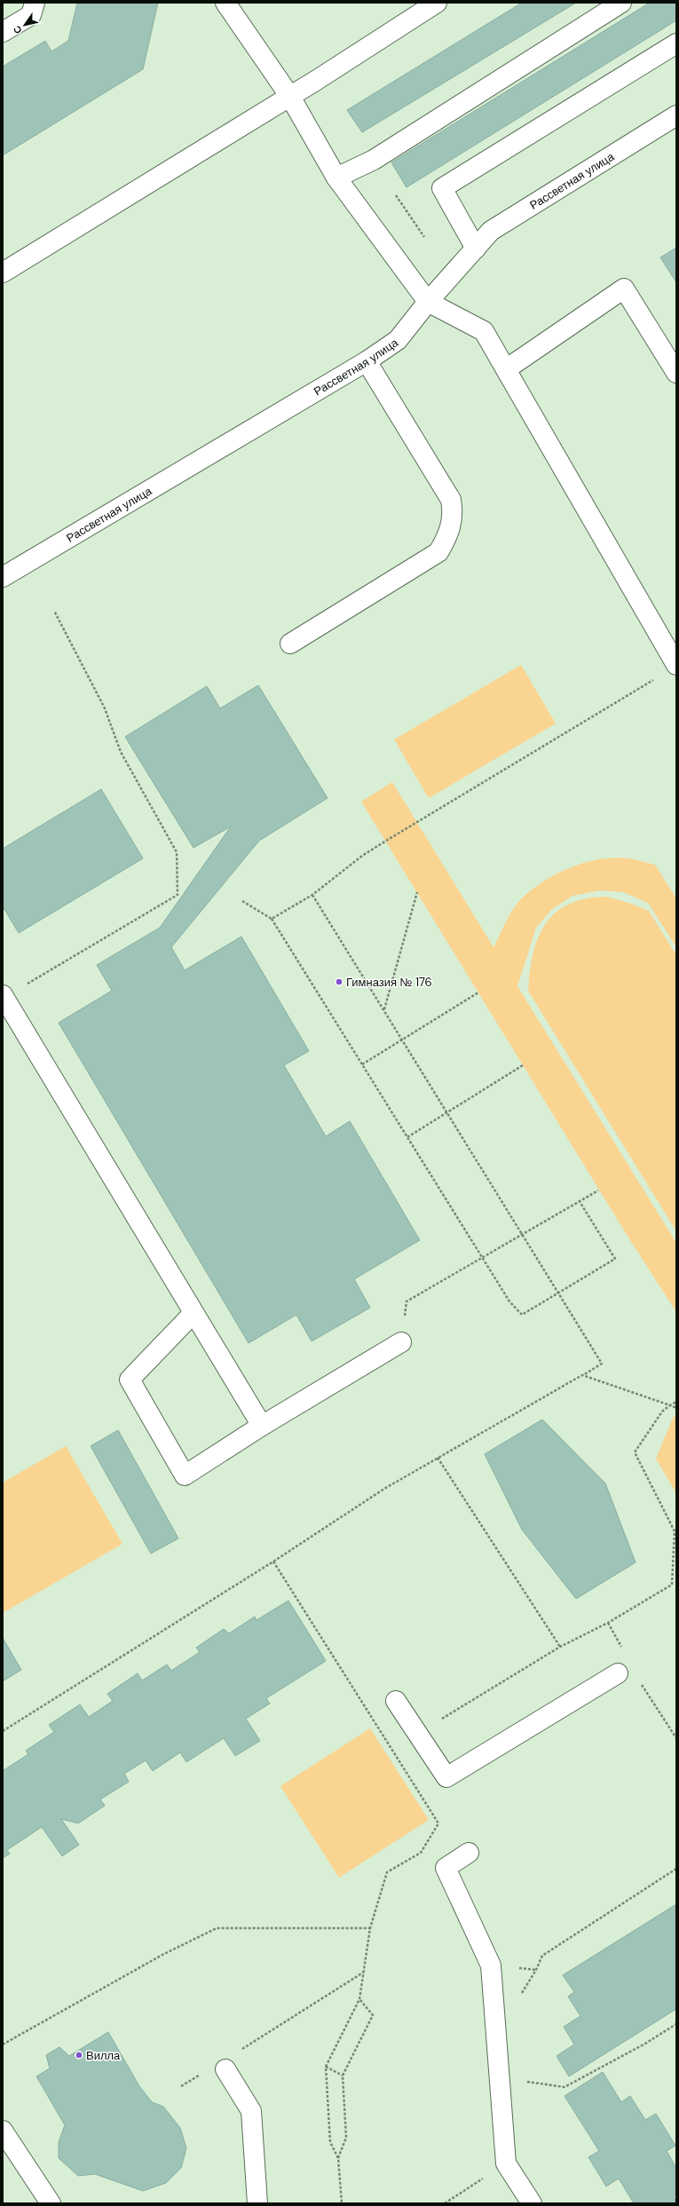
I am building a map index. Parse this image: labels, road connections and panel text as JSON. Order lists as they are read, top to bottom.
{
  "streets": {
    "street": ["Рассветная улица"]
  },
  "places": ["Гимназия № 176", "Вилла"],
  "north": "bottom left"
}
